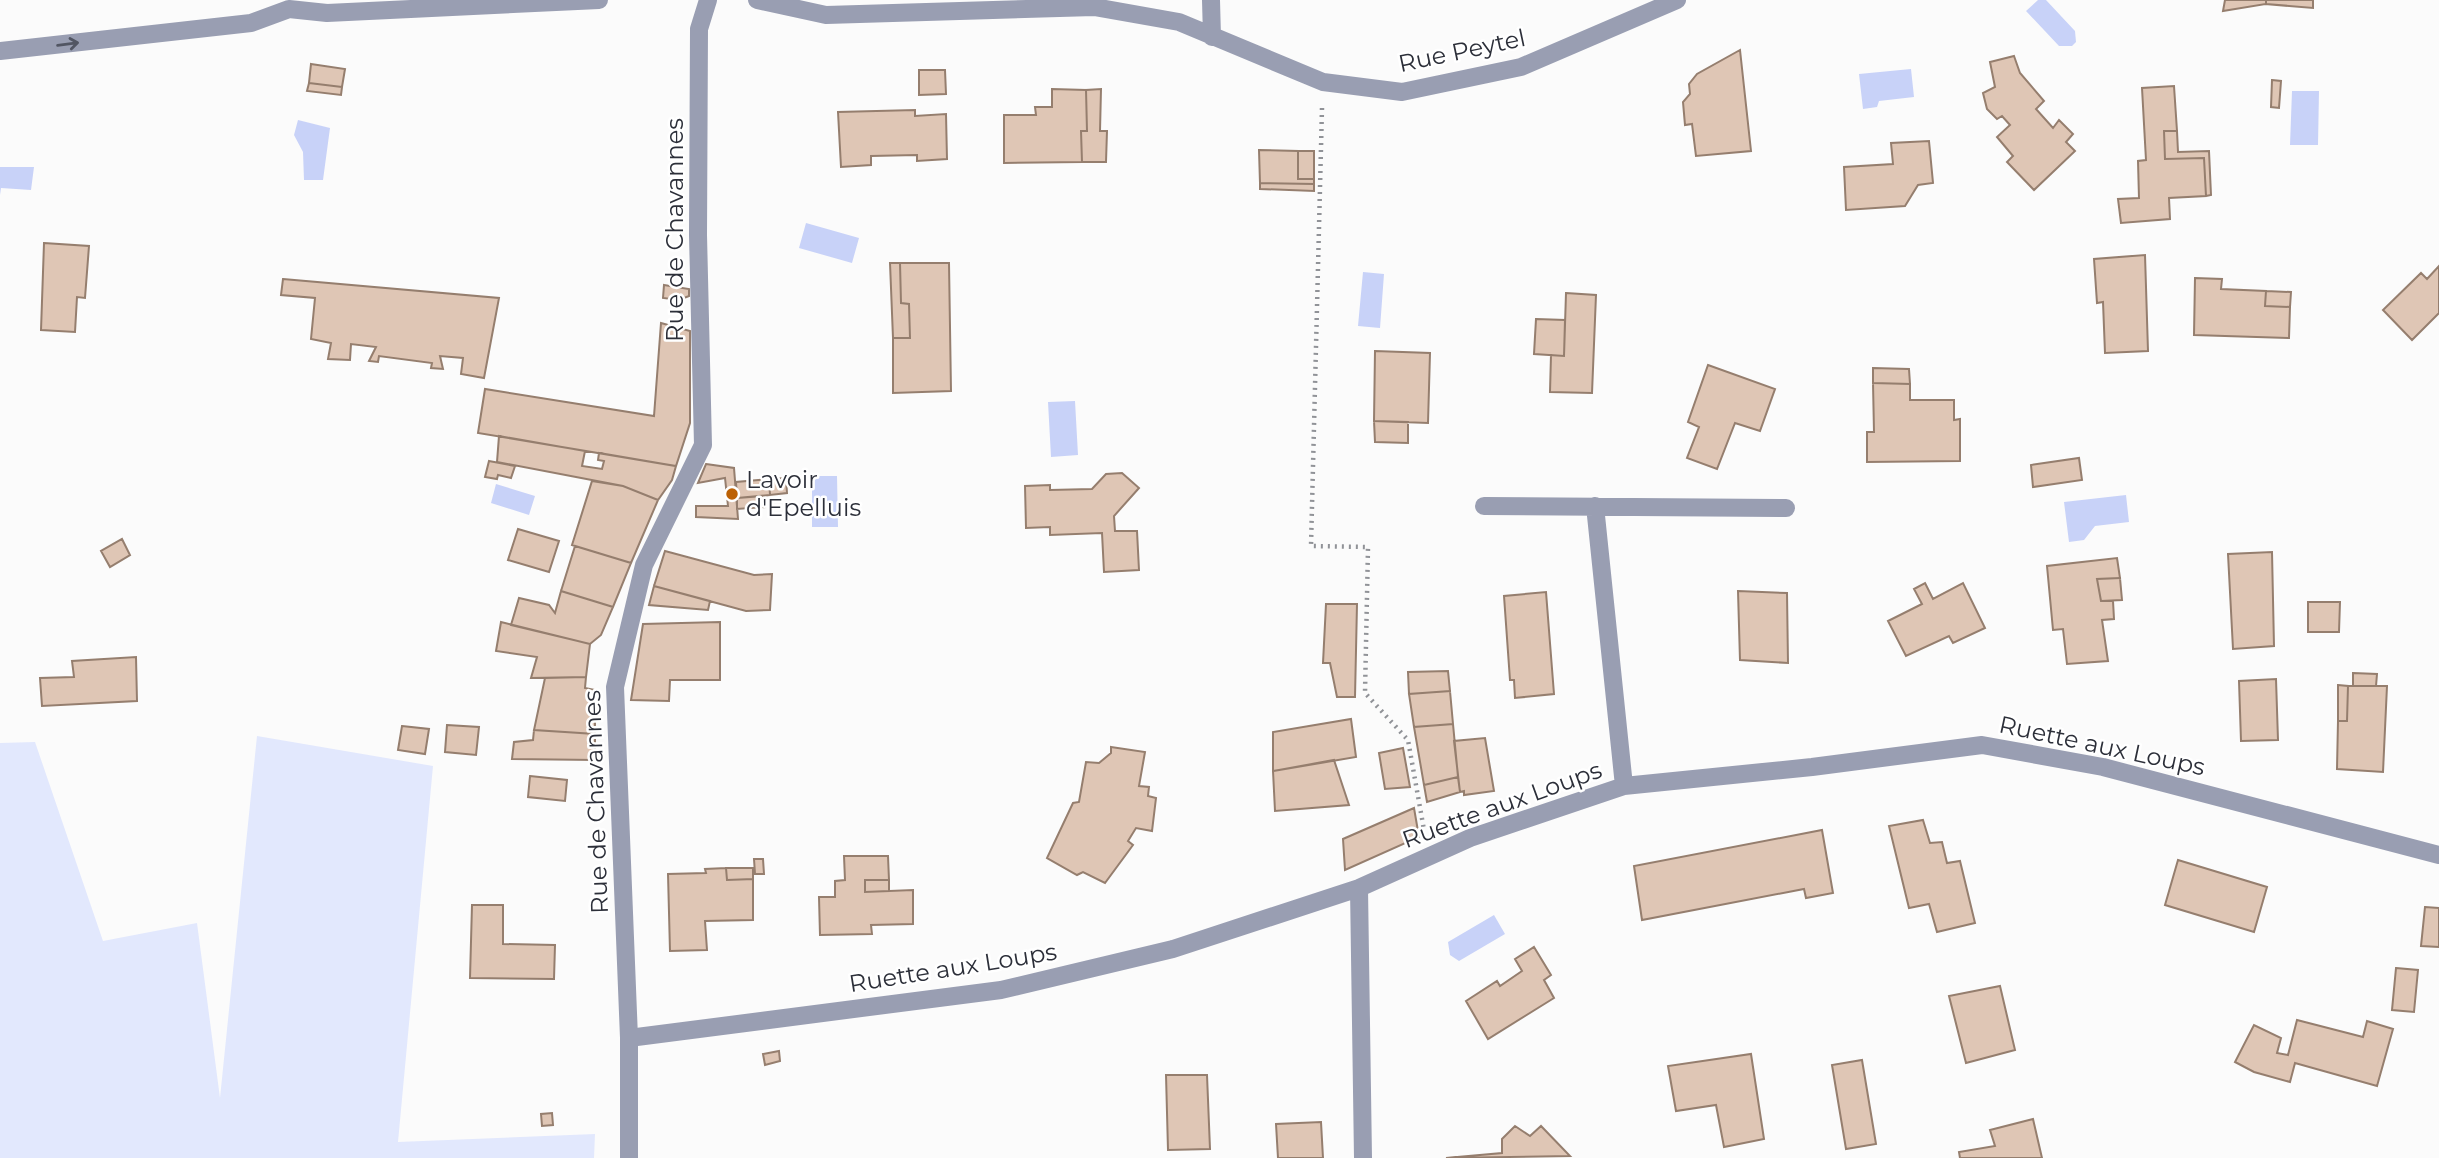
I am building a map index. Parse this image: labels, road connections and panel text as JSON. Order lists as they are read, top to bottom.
{
  "streets": {
    "street": ["Rue Peytel", "Rue de Chavannes", "Ruette aux Loups"]
  },
  "crossings": [
    ["Rue de Chavannes", "Ruette aux Loups"]
  ],
  "places": ["Lavoir d'Epelluis"]
}
